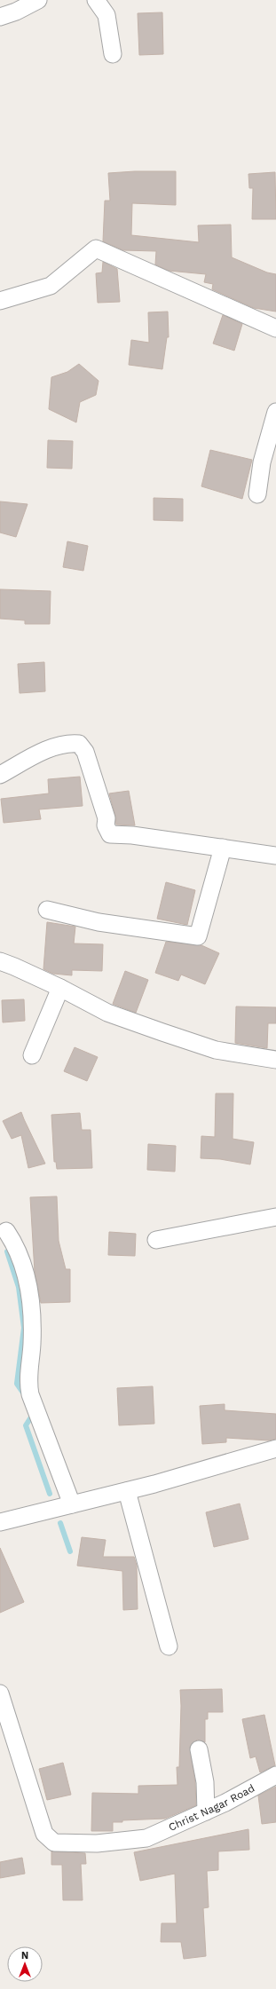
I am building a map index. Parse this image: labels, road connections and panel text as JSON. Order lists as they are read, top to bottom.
{
  "streets": {
    "street": ["Christ Nagar Road"]
  },
  "north": "top"
}
